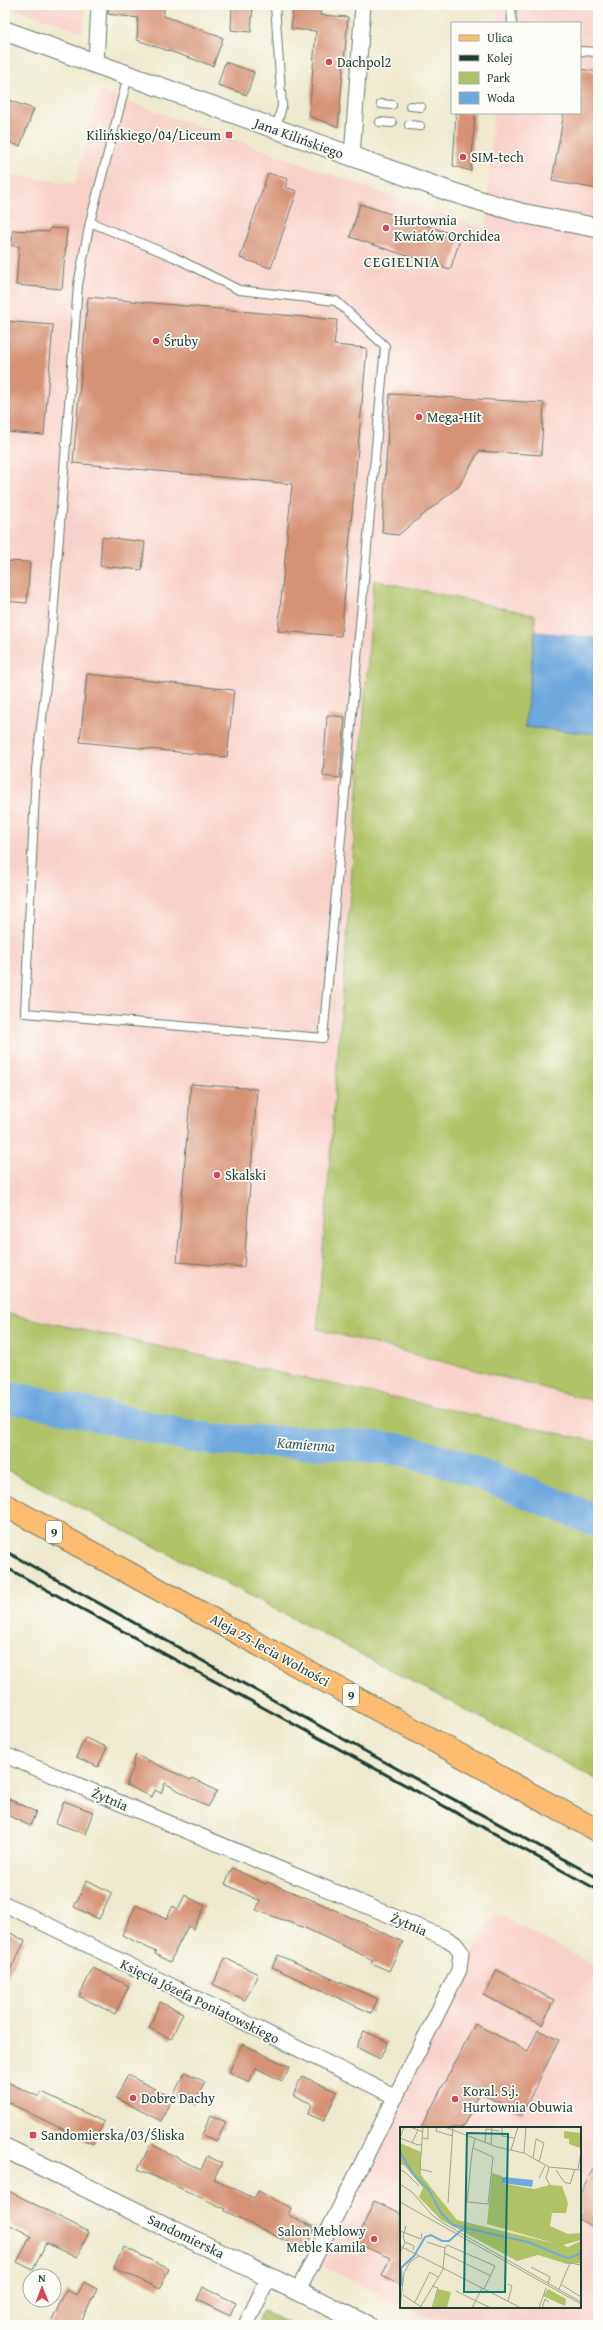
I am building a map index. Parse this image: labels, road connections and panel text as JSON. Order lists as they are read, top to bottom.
{
  "streets": {
    "main road": ["9", "Aleja 25-lecia Wolności"],
    "street": [
      "Jana Kilińskiego",
      "Żytnia",
      "Księcia Józefa Poniatowskiego",
      "Sandomierska"
    ]
  },
  "crossings": [
    ["Żytnia", "Księcia Józefa Poniatowskiego"],
    ["Żytnia", "Sandomierska"]
  ],
  "districts": ["CEGIELNIA"],
  "water": ["Kamienna"],
  "places": {
    "other": [
      "Dachpol2",
      "SIM-tech",
      "Hurtownia Kwiatów Orchidea",
      "Śruby",
      "Mega-Hit",
      "Skalski",
      "Dobre Dachy",
      "Koral. S.j. Hurtownia Obuwia",
      "Salon Meblowy Meble Kamila"
    ],
    "transit": ["Kilińskiego/04/Liceum", "Sandomierska/03/Śliska"]
  },
  "legend": [
    "Ulica",
    "Kolej",
    "Park",
    "Woda"
  ],
  "north": "top"
}
